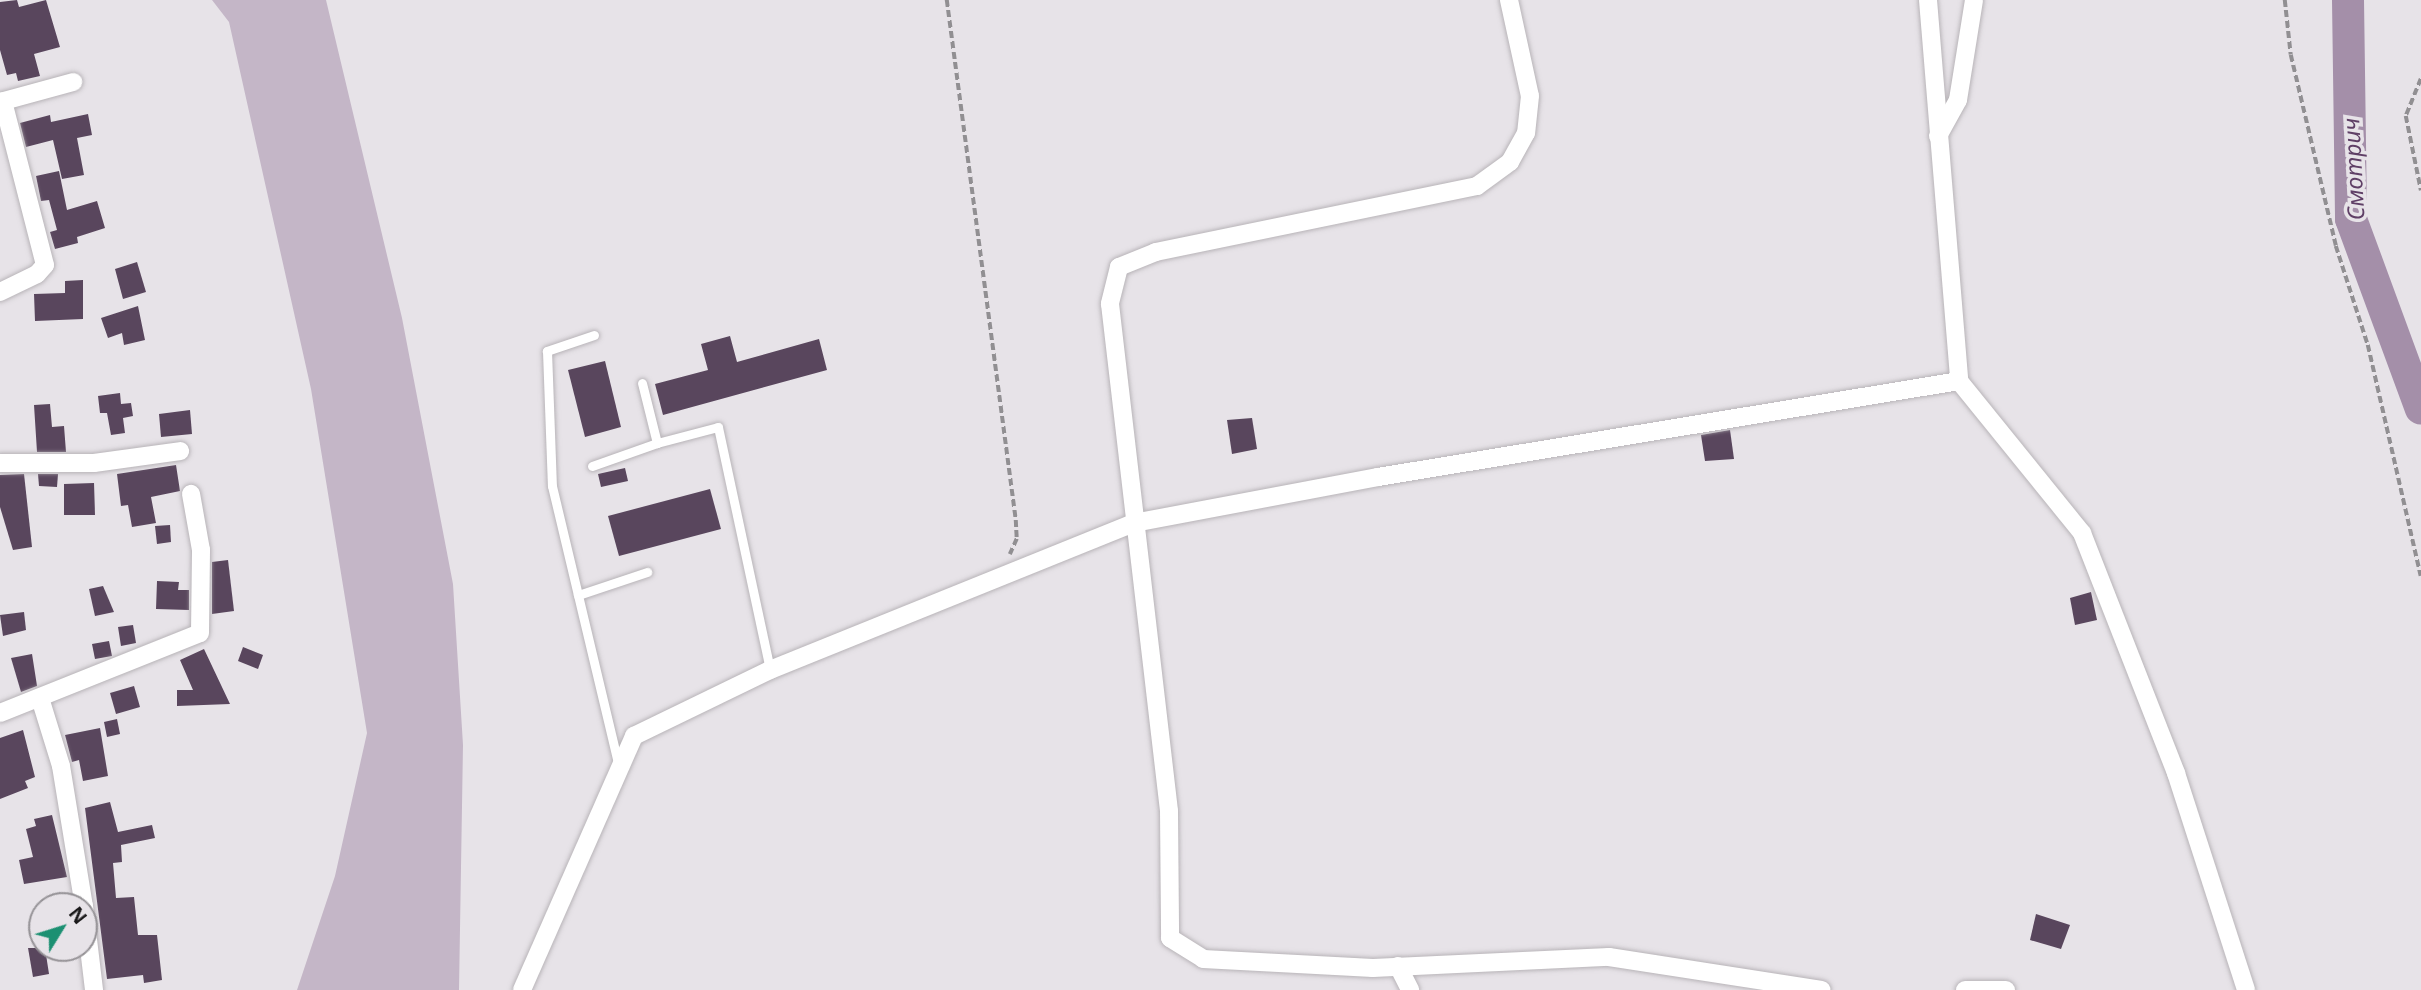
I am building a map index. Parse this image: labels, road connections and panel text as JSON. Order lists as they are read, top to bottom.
{
  "water": ["Смотрич"],
  "north": "top right"
}
